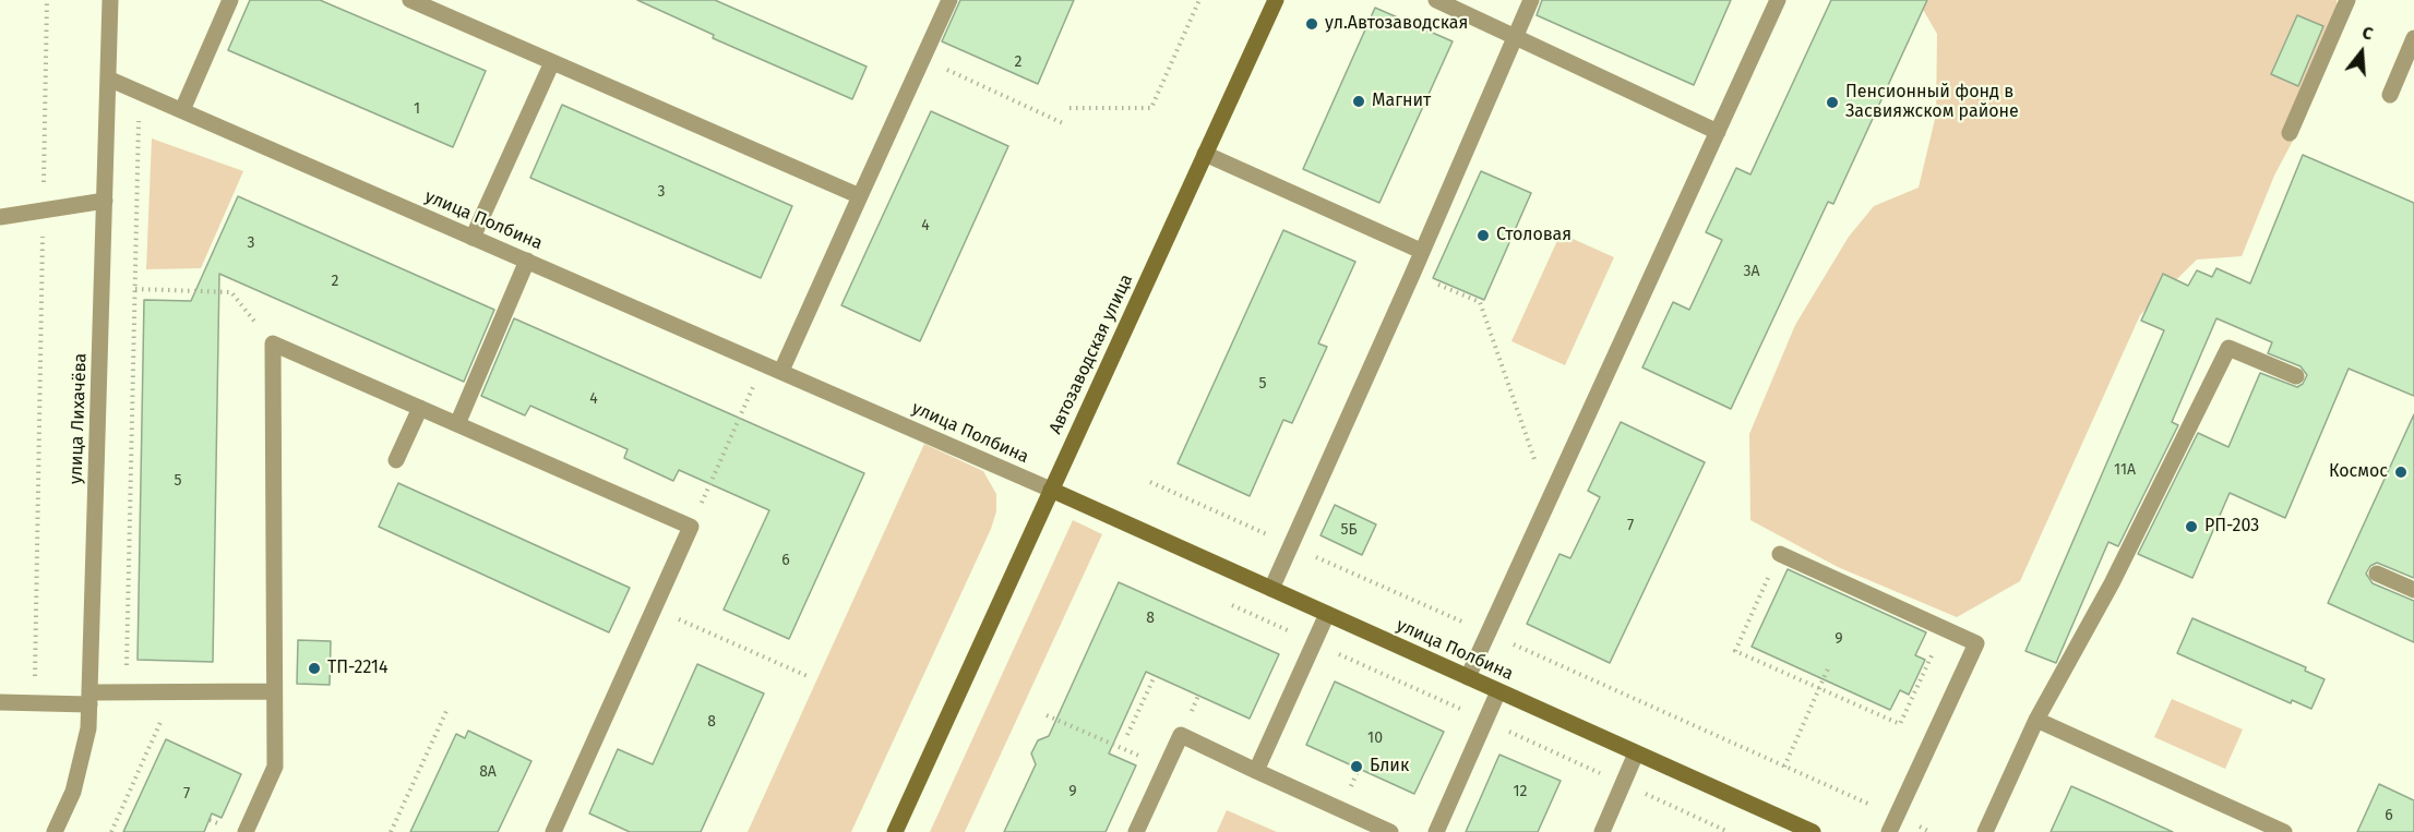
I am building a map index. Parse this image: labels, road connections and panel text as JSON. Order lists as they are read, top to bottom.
{
  "streets": {
    "street": ["улица Полбина", "Автозаводская улица", "улица Лихачёва"]
  },
  "crossings": [
    ["улица Полбина", "Автозаводская улица"],
    ["улица Полбина", "улица Лихачёва"]
  ],
  "places": [
    "ул.Автозаводская",
    "Магнит",
    "Пенсионный фонд в Засвияжском районе",
    "Столовая",
    "Космос",
    "РП-203",
    "ТП-2214",
    "Блик"
  ],
  "house_numbers": [
    "2",
    "1",
    "3",
    "4",
    "3",
    "3А",
    "2",
    "5",
    "4",
    "11А",
    "5",
    "7",
    "5Б",
    "6",
    "8",
    "9",
    "8",
    "10",
    "8А",
    "9",
    "12",
    "7",
    "6"
  ],
  "north": "top"
}
